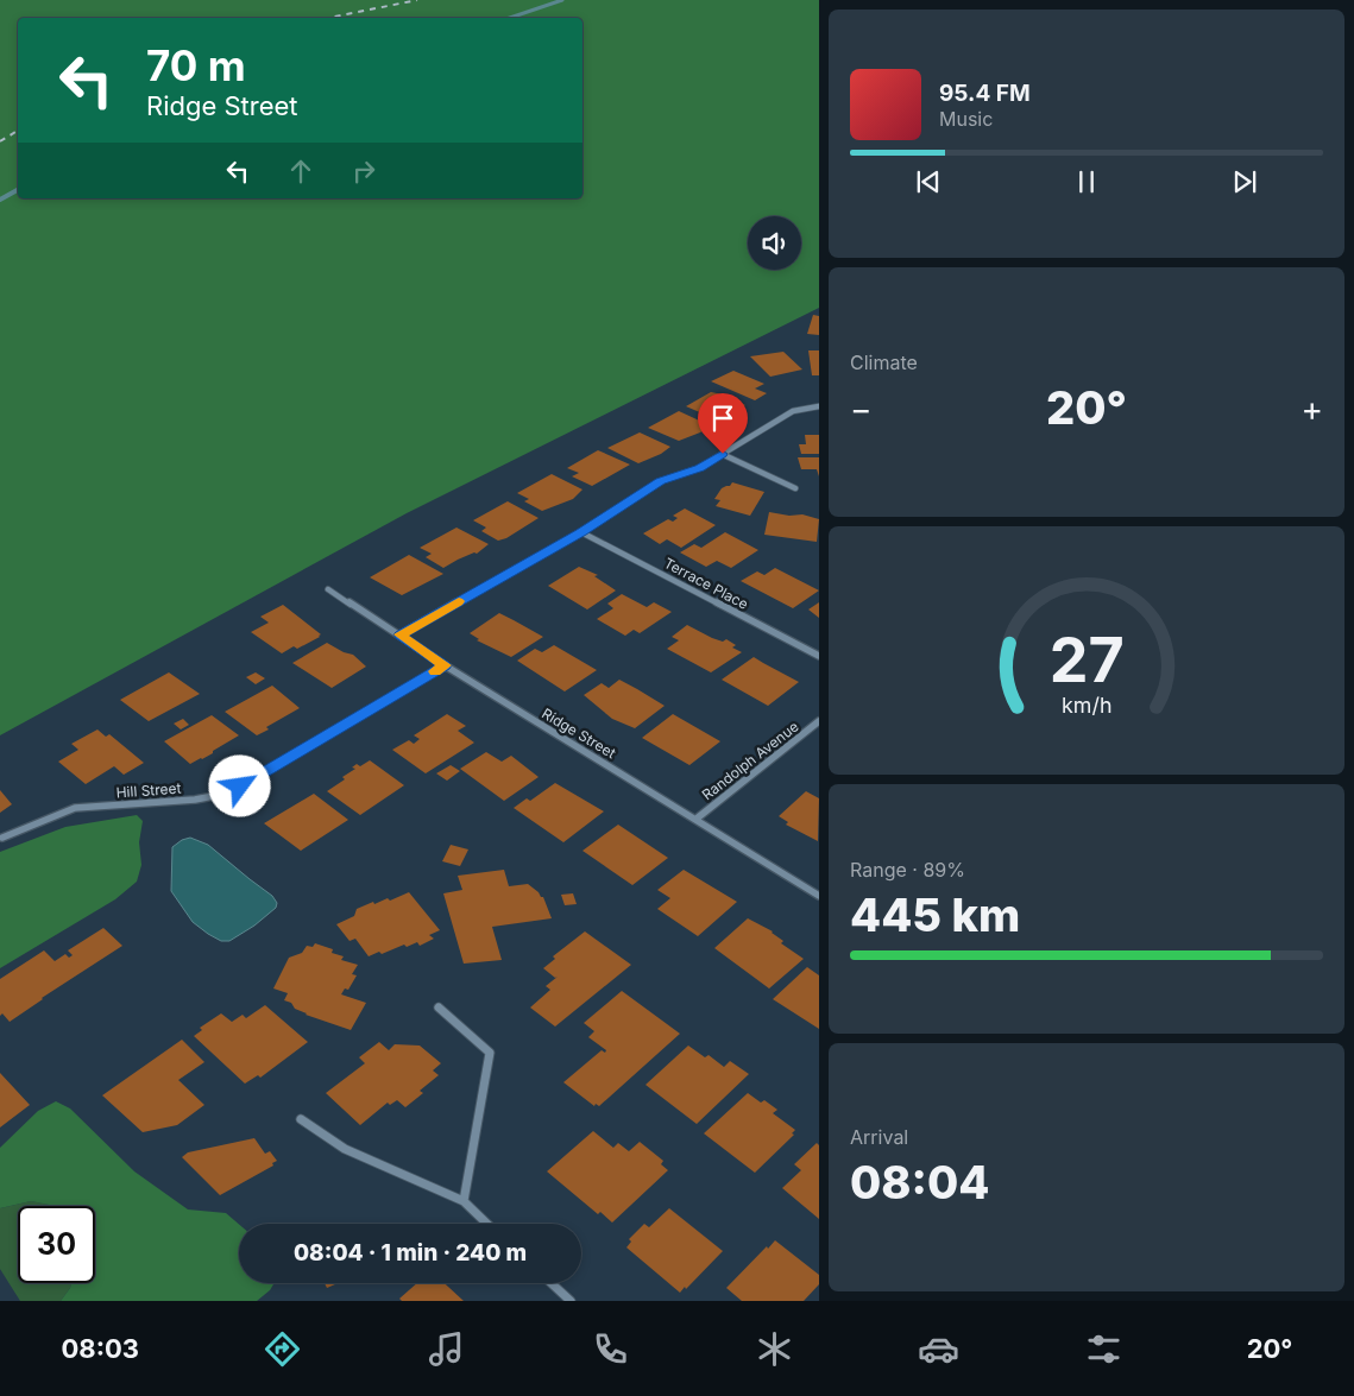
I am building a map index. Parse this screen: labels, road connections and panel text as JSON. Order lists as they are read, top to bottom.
{
  "streets": {
    "street": [
      "Terrace Place",
      "Ridge Street",
      "Randolph Avenue",
      "Hill Street"
    ]
  },
  "crossings": [
    ["Ridge Street", "Randolph Avenue"],
    ["Ridge Street", "Hill Street"]
  ],
  "page": {
    "turn": ["70 m", "Ridge Street"],
    "song": ["95.4 FM", "Music"],
    "tile": [
      "Climate",
      ["Range · 89%", "445 km"],
      ["Arrival", "08:04"]
    ],
    "heat": ["−", "20°", "+"],
    "limit": "30",
    "trip": "08:04 · 1 min · 240 m",
    "tabs": ["08:03", "20°"],
    "gauge": ["27", "km/h"]
  }
}
